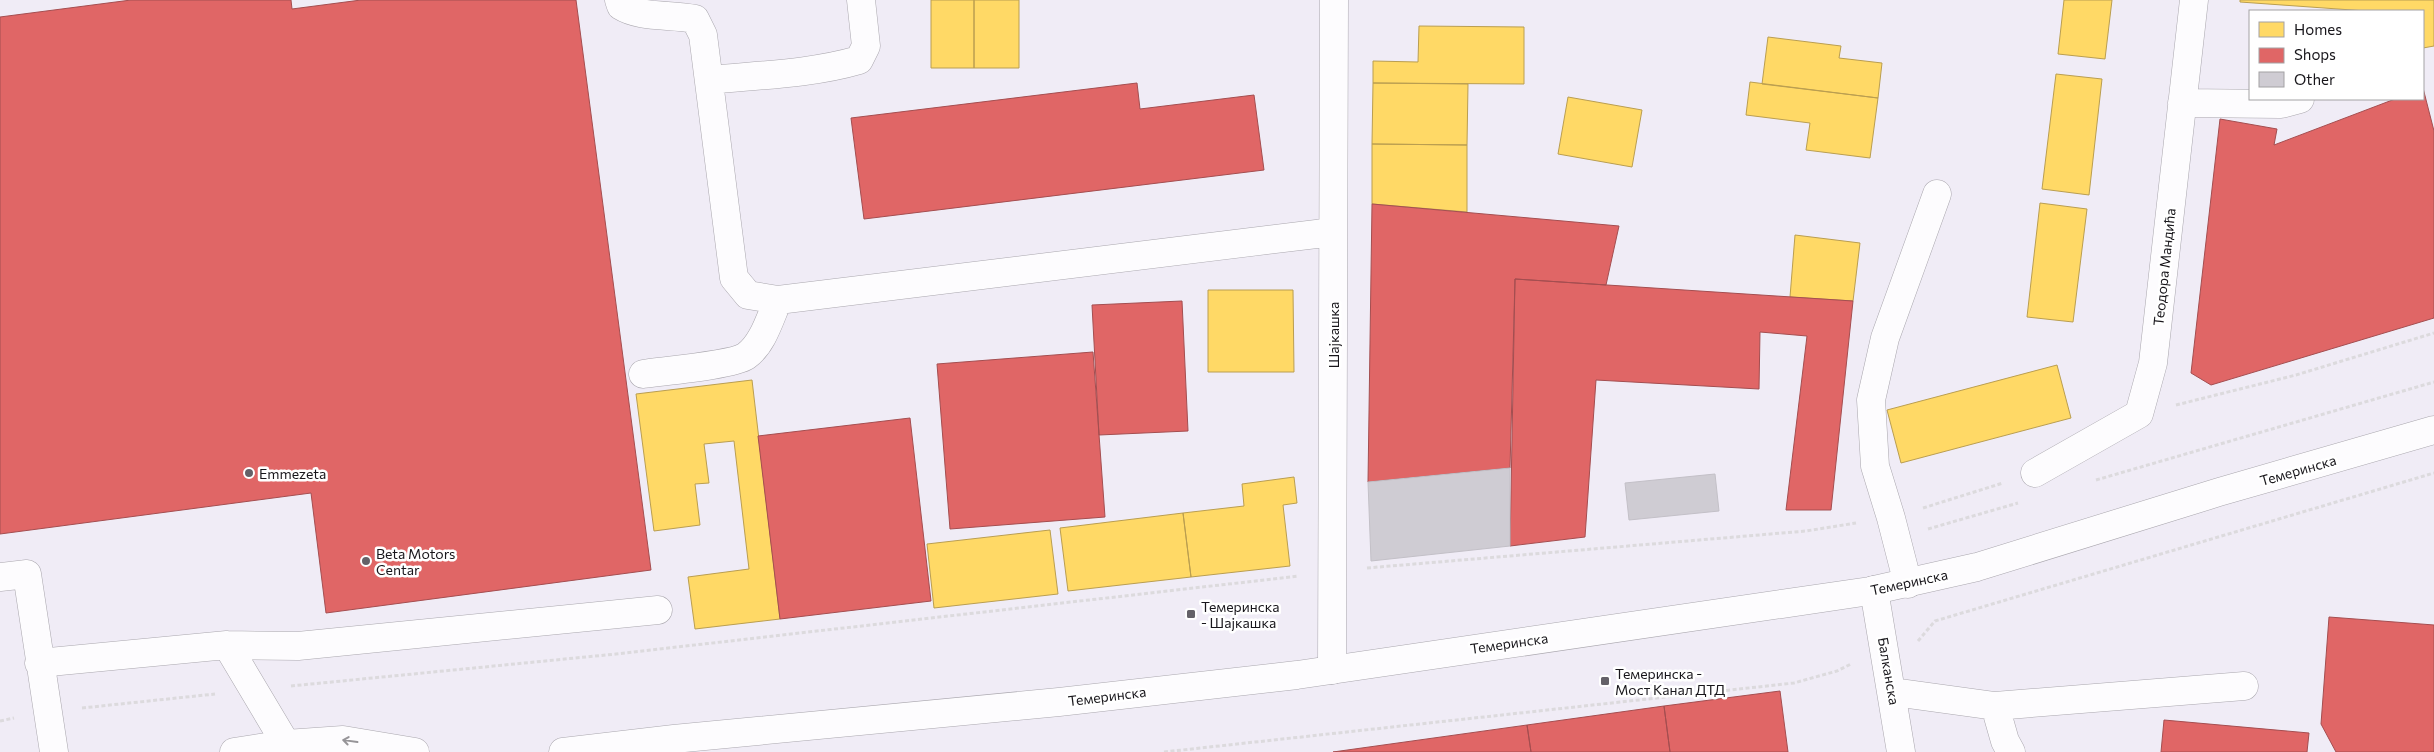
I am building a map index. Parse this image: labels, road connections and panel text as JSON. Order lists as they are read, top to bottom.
{
  "streets": {
    "main road": [
      "Теодора Мандића",
      "Шајкашка",
      "Темеринска",
      "Балканска"
    ]
  },
  "crossings": [
    ["Шајкашка", "Темеринска"],
    ["Темеринска", "Балканска"]
  ],
  "places": {
    "other": ["Emmezeta", "Beta Motors Centar"],
    "transit": ["Темеринска - Шајкашка", "Темеринска - Мост Канал ДТД"]
  },
  "legend": ["Homes", "Shops", "Other"]
}
